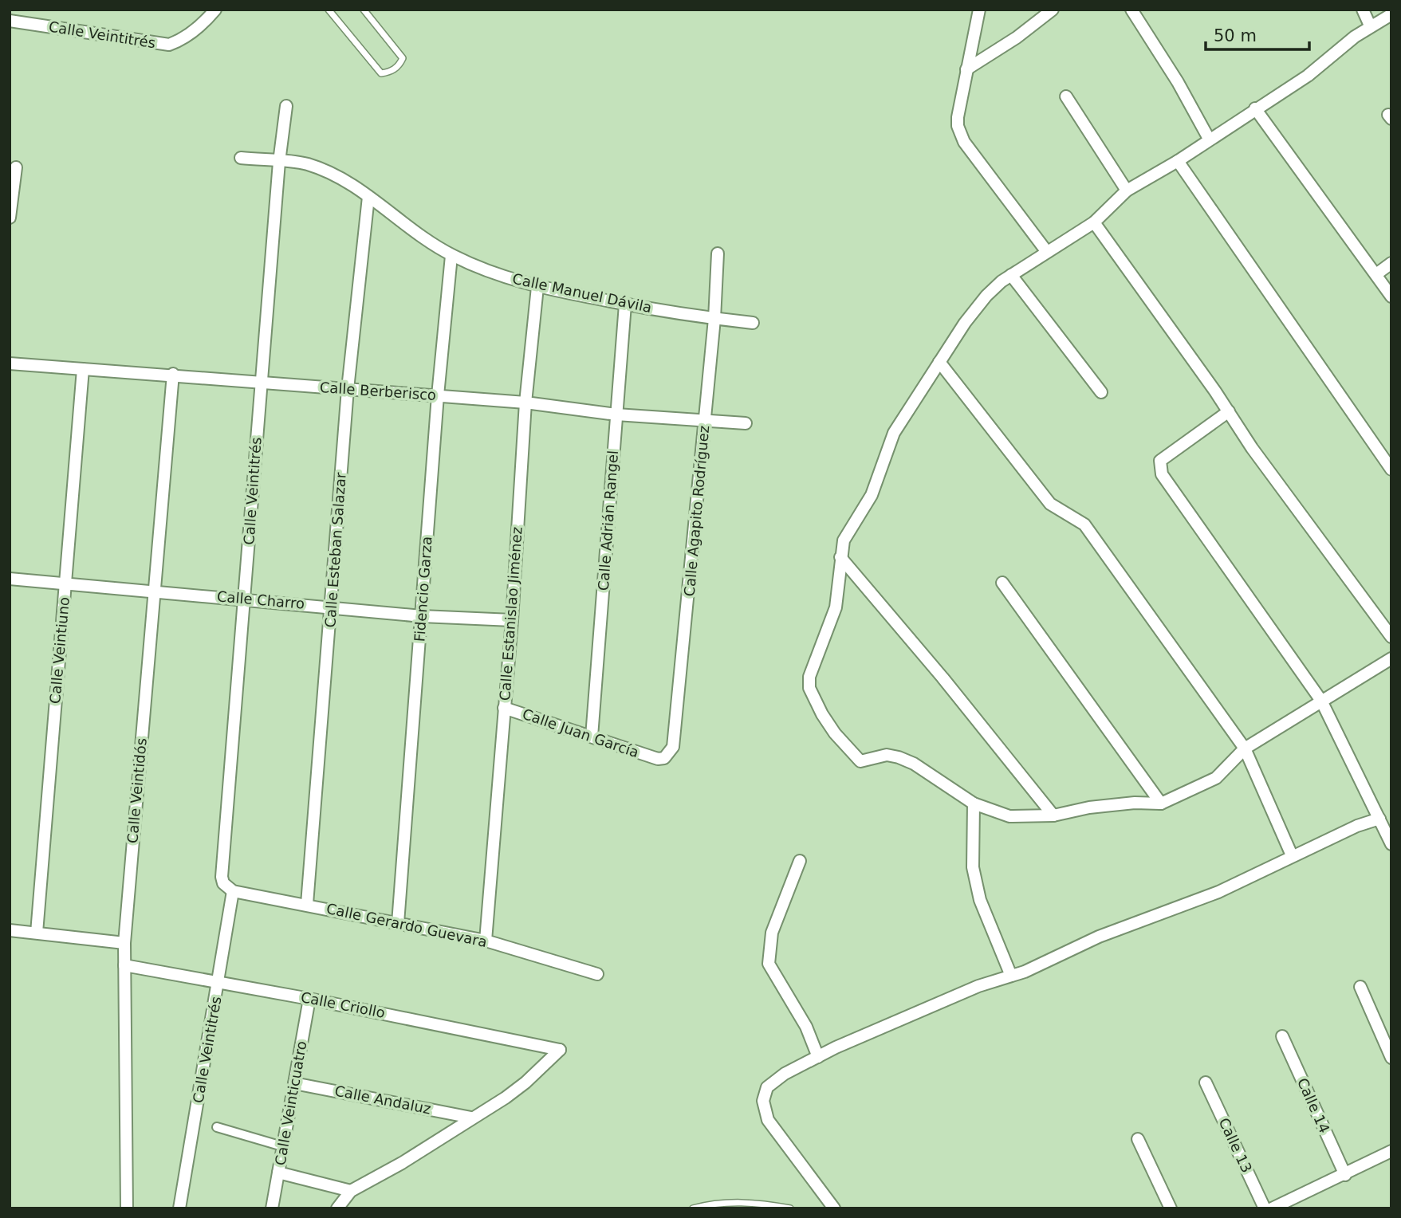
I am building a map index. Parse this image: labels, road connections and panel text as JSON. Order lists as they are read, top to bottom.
{
  "streets": {
    "street": [
      "Calle Veintitrés",
      "Calle Manuel Dávila",
      "Calle Berberisco",
      "Calle Agapito Rodríguez",
      "Calle Adrián Rangel",
      "Calle Esteban Salazar",
      "Fidencio Garza",
      "Calle Charro",
      "Calle Estanislao Jiménez",
      "Calle Veintiuno",
      "Calle Juan García",
      "Calle Veintidós",
      "Calle Gerardo Guevara",
      "Calle Criollo",
      "Calle Andaluz",
      "Calle Veinticuatro",
      "Calle 14",
      "Calle 13"
    ]
  },
  "crossings": [
    ["Calle Veintitrés", "Calle Manuel Dávila"],
    ["Calle Veintitrés", "Calle Berberisco"],
    ["Calle Veintitrés", "Calle Charro"],
    ["Calle Veintitrés", "Calle Gerardo Guevara"],
    ["Calle Veintitrés", "Calle Criollo"],
    ["Calle Manuel Dávila", "Calle Agapito Rodríguez"],
    ["Calle Manuel Dávila", "Calle Adrián Rangel"],
    ["Calle Manuel Dávila", "Calle Esteban Salazar"],
    ["Calle Manuel Dávila", "Fidencio Garza"],
    ["Calle Manuel Dávila", "Calle Estanislao Jiménez"],
    ["Calle Berberisco", "Calle Agapito Rodríguez"],
    ["Calle Berberisco", "Calle Adrián Rangel"],
    ["Calle Berberisco", "Calle Esteban Salazar"],
    ["Calle Berberisco", "Fidencio Garza"],
    ["Calle Berberisco", "Calle Estanislao Jiménez"],
    ["Calle Berberisco", "Calle Veintiuno"],
    ["Calle Berberisco", "Calle Veintidós"],
    ["Calle Agapito Rodríguez", "Calle Juan García"],
    ["Calle Adrián Rangel", "Calle Juan García"],
    ["Calle Esteban Salazar", "Calle Charro"],
    ["Calle Esteban Salazar", "Calle Gerardo Guevara"],
    ["Fidencio Garza", "Calle Charro"],
    ["Fidencio Garza", "Calle Gerardo Guevara"],
    ["Calle Charro", "Calle Estanislao Jiménez"],
    ["Calle Charro", "Calle Veintiuno"],
    ["Calle Charro", "Calle Veintidós"],
    ["Calle Estanislao Jiménez", "Calle Juan García"],
    ["Calle Estanislao Jiménez", "Calle Gerardo Guevara"],
    ["Calle Veintidós", "Calle Criollo"],
    ["Calle Criollo", "Calle Andaluz"],
    ["Calle Criollo", "Calle Veinticuatro"],
    ["Calle Andaluz", "Calle Veinticuatro"]
  ],
  "scale_bar": "50 m"
}
